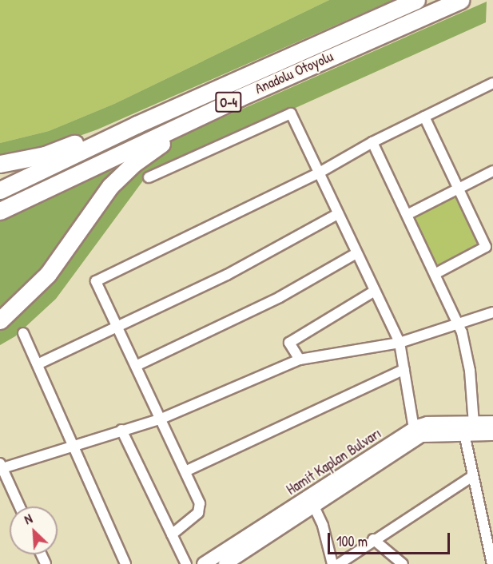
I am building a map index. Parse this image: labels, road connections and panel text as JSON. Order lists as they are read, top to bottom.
{
  "streets": {
    "highway": ["Anadolu Otoyolu", "O-4"],
    "main road": ["Hamit Kaplan Bulvarı"]
  },
  "scale_bar": "100 m",
  "north": "top left"
}
